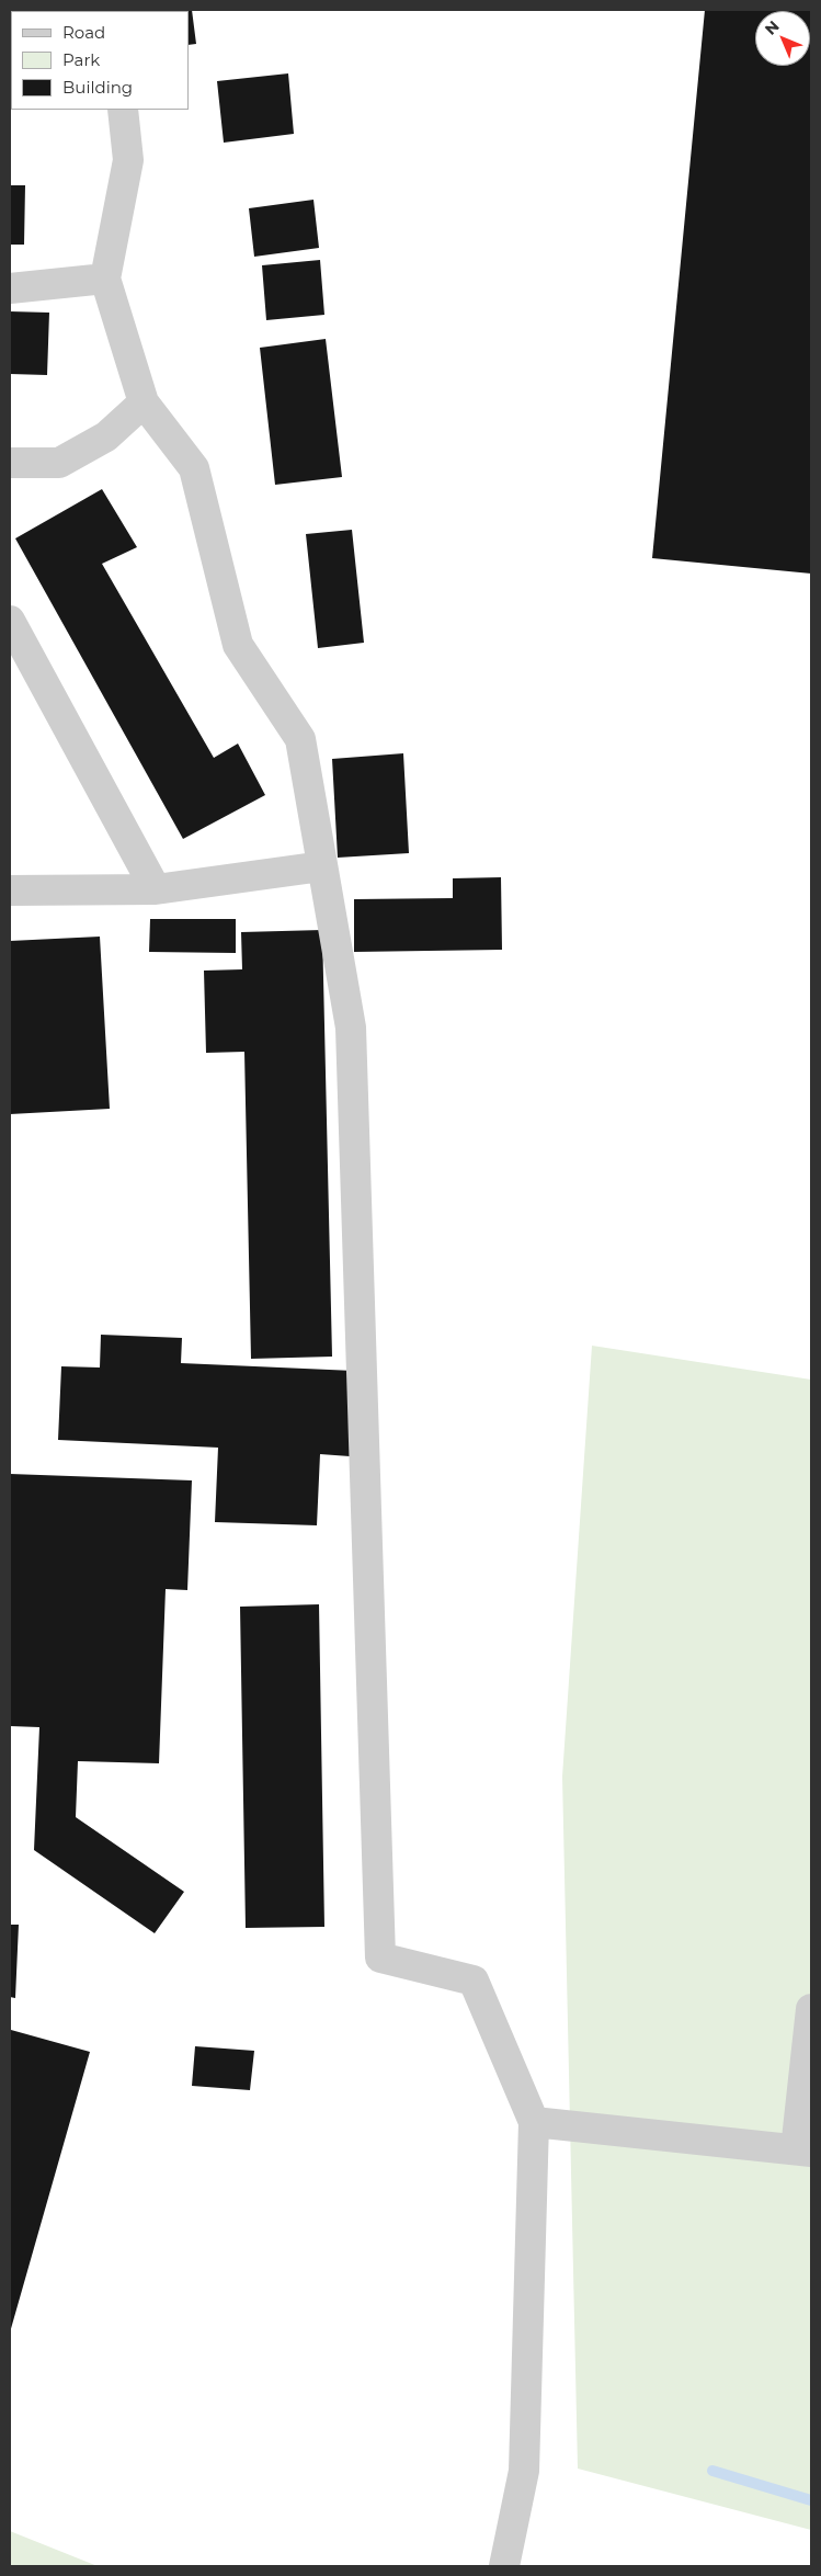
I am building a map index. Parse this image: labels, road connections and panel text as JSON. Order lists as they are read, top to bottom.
{
  "legend": ["Road", "Park", "Building"],
  "north": "top left"
}
